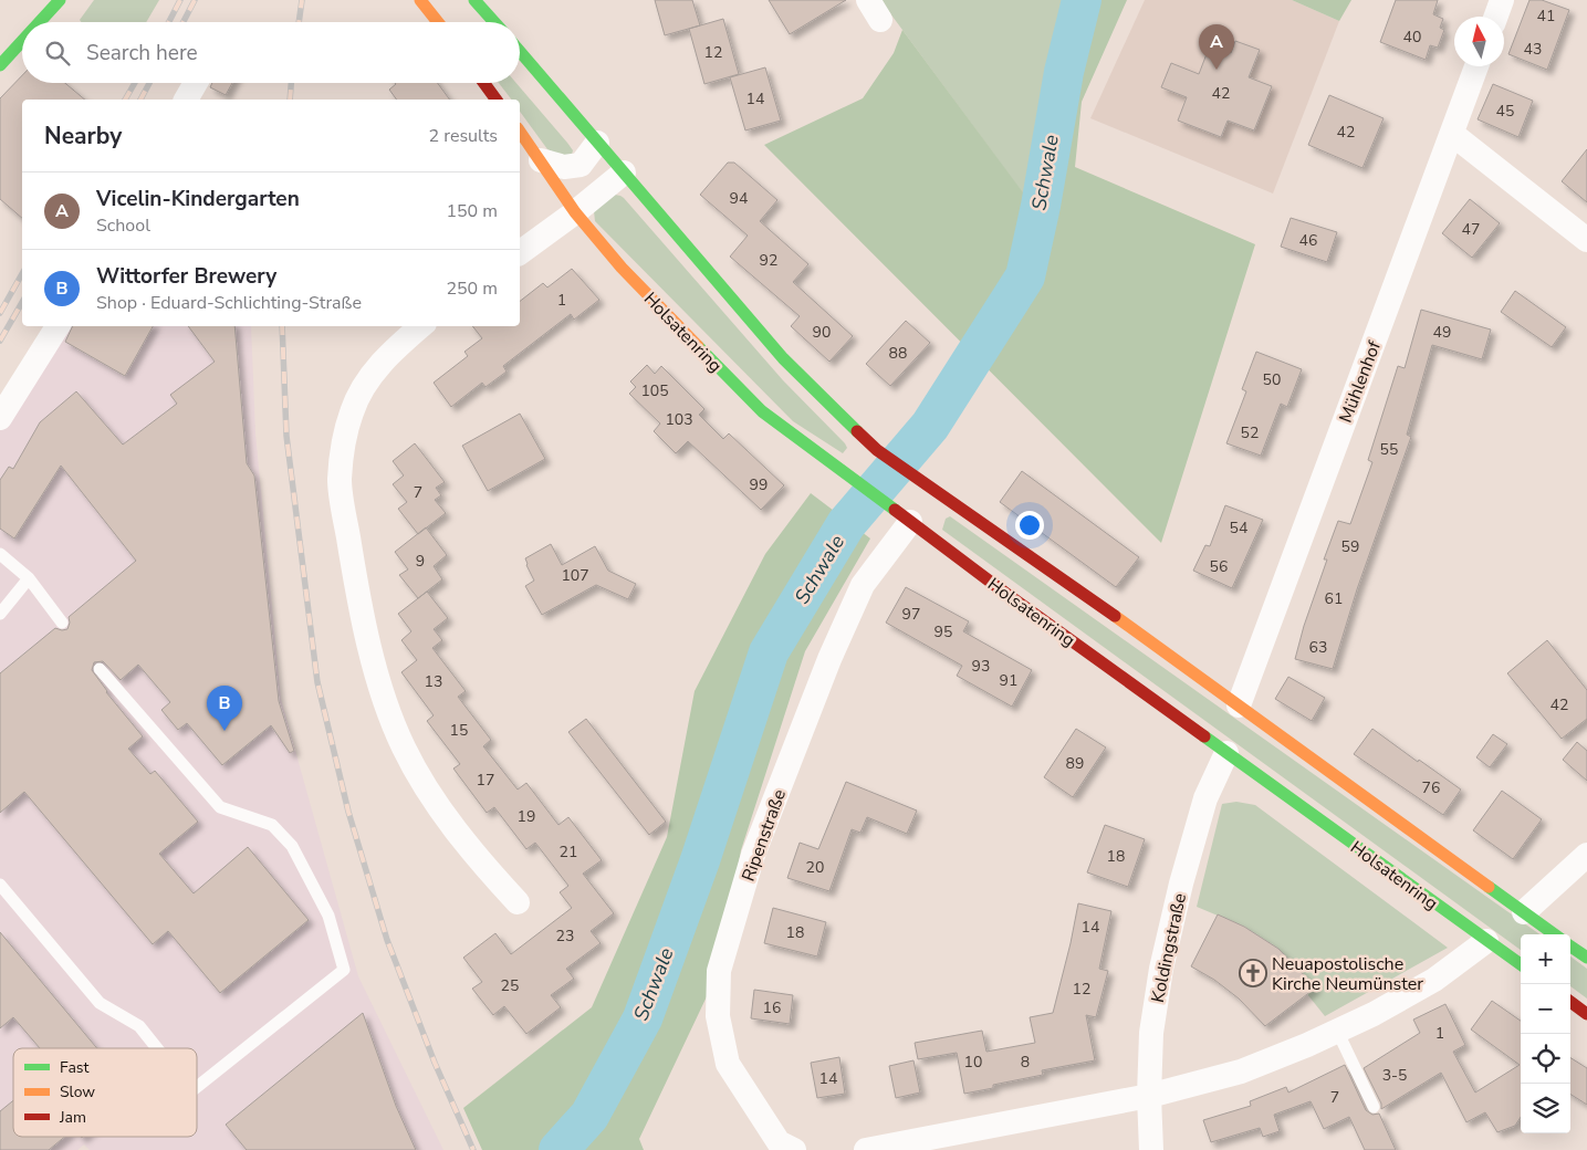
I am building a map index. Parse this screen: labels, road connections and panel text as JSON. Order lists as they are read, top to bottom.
{
  "streets": {
    "main road": ["Holsatenring"],
    "street": ["Mühlenhof", "Ripenstraße", "Koldingstraße"]
  },
  "crossings": [
    ["Holsatenring", "Ripenstraße"],
    ["Holsatenring", "Koldingstraße"]
  ],
  "water": ["Schwale"],
  "places": {
    "church": ["Neuapostolische Kirche Neumünster"]
  },
  "house_numbers": [
    "41",
    "40",
    "43",
    "12",
    "42",
    "14",
    "45",
    "42",
    "94",
    "47",
    "46",
    "92",
    "1",
    "90",
    "49",
    "88",
    "50",
    "105",
    "103",
    "52",
    "55",
    "99",
    "7",
    "54",
    "59",
    "9",
    "56",
    "107",
    "61",
    "97",
    "95",
    "63",
    "93",
    "91",
    "13",
    "42",
    "15",
    "89",
    "17",
    "76",
    "19",
    "21",
    "18",
    "20",
    "14",
    "18",
    "23",
    "25",
    "12",
    "16",
    "1",
    "10",
    "8",
    "3-5",
    "14",
    "7"
  ],
  "legend": ["Fast", "Slow", "Jam"],
  "north": "top",
  "page": {
    "search": "Search here",
    "pins": ["A", "B"],
    "heading": ["Nearby", "2 results"],
    "list": [
      {
        "mark": "A",
        "name": "Vicelin-Kindergarten",
        "note": "School",
        "value": "150 m"
      },
      {
        "mark": "B",
        "name": "Wittorfer Brewery",
        "note": "Shop · Eduard-Schlichting-Straße",
        "value": "250 m"
      }
    ],
    "map_buttons": ["+", "−"]
  }
}
